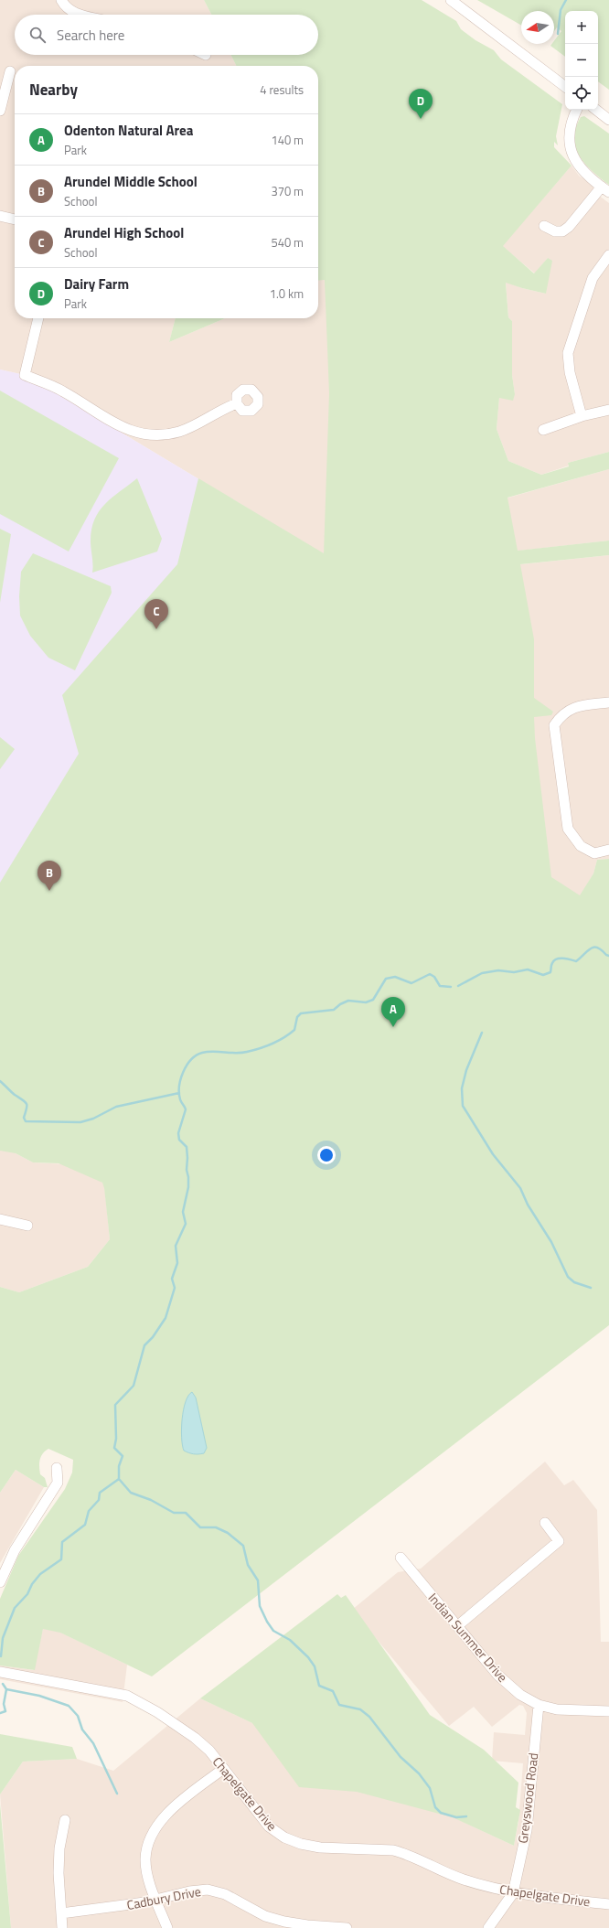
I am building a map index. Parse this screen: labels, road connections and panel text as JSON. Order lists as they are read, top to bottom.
{
  "streets": {
    "street": [
      "Indian Summer Drive",
      "Chapelgate Drive",
      "Greyswood Road",
      "Cadbury Drive"
    ]
  },
  "crossings": [
    ["Indian Summer Drive", "Greyswood Road"],
    ["Chapelgate Drive", "Greyswood Road"]
  ],
  "north": "left",
  "page": {
    "map_buttons": ["+", "−"],
    "search": "Search here",
    "heading": ["Nearby", "4 results"],
    "pins": [
      "D",
      "C",
      "B",
      "A"
    ],
    "list": [
      {
        "mark": "A",
        "name": "Odenton Natural Area",
        "note": "Park",
        "value": "140 m"
      },
      {
        "mark": "B",
        "name": "Arundel Middle School",
        "note": "School",
        "value": "370 m"
      },
      {
        "mark": "C",
        "name": "Arundel High School",
        "note": "School",
        "value": "540 m"
      },
      {
        "mark": "D",
        "name": "Dairy Farm",
        "note": "Park",
        "value": "1.0 km"
      }
    ]
  }
}
